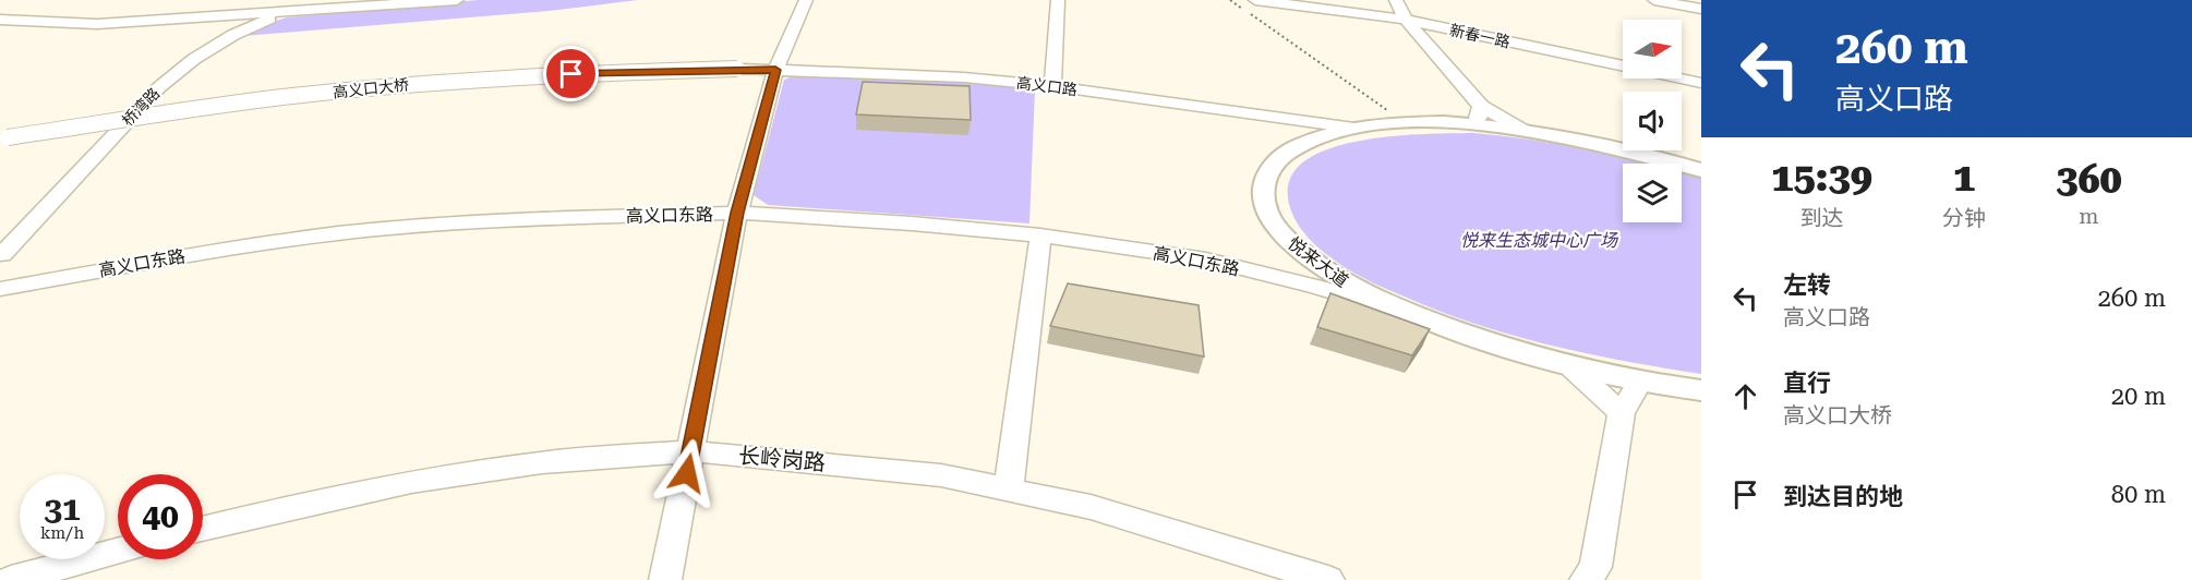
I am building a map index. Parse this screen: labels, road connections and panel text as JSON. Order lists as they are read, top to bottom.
{
  "streets": {
    "main road": ["悦来大道"],
    "street": [
      "新春一路",
      "高义口路",
      "高义口大桥",
      "桥湾路",
      "高义口东路",
      "长岭岗路"
    ]
  },
  "crossings": [
    ["高义口路", "高义口大桥"],
    ["高义口路", "悦来大道"],
    ["高义口东路", "悦来大道"]
  ],
  "parks": ["悦来生态城中心广场"],
  "north": "right",
  "page": {
    "turn": ["260 m", "高义口路"],
    "eta": [
      "15:39",
      "到达",
      "1",
      "分钟",
      "360",
      "m"
    ],
    "list": [
      {
        "name": "左转",
        "note": "高义口路",
        "value": "260 m"
      },
      {
        "name": "直行",
        "note": "高义口大桥",
        "value": "20 m"
      },
      {
        "name": "到达目的地",
        "value": "80 m"
      }
    ],
    "speed": "31 km/h",
    "limit": "40"
  }
}
